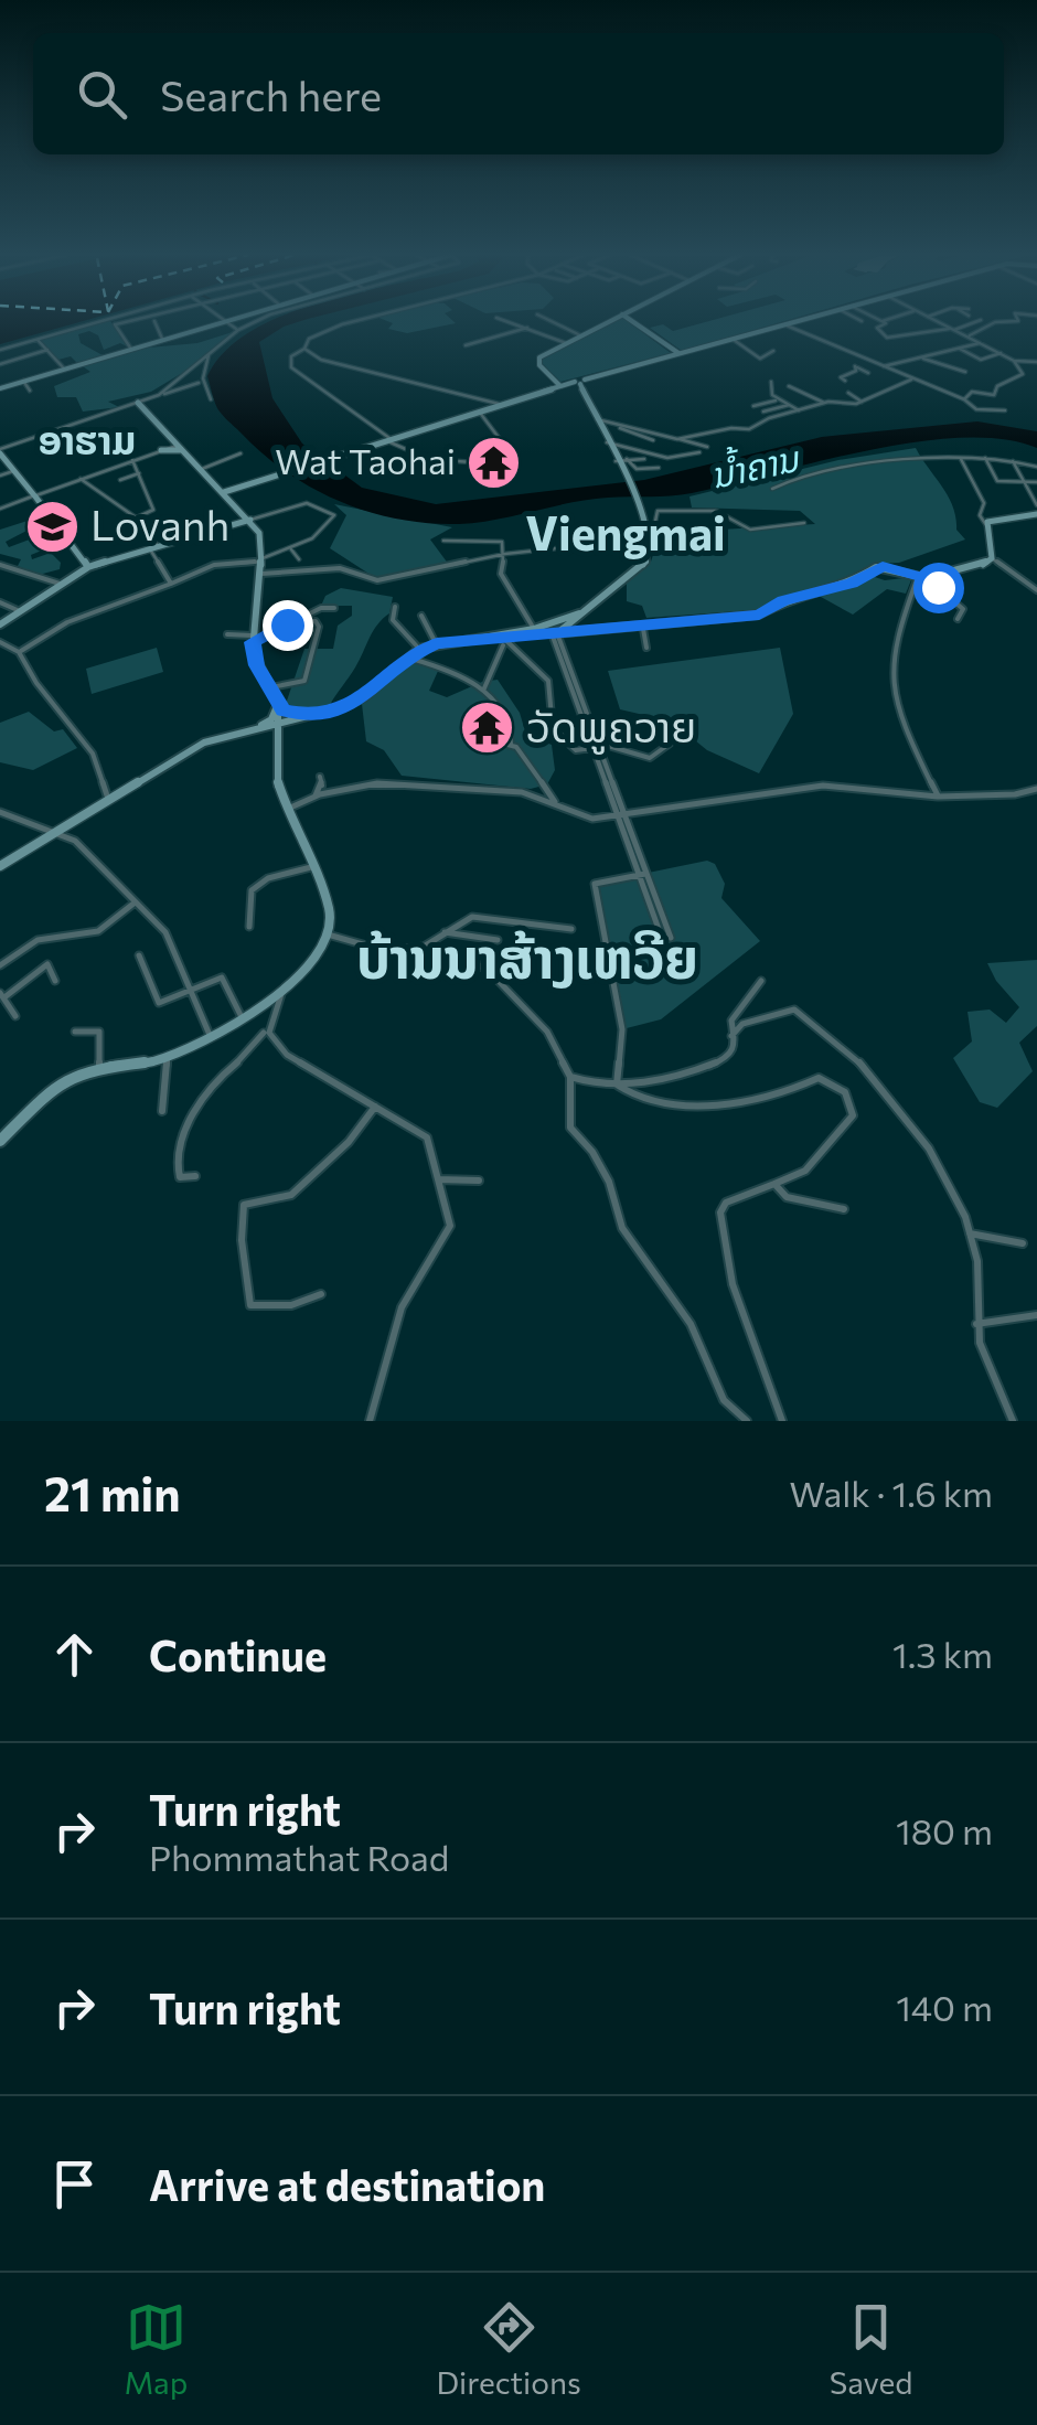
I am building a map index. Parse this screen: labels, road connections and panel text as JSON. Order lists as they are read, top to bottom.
{
  "districts": ["ອາຮາມ", "Viengmai", "ບ້ານນາສ້າງເຫວີຍ"],
  "water": ["ນ້ຳຄານ"],
  "places": {
    "temple": ["Wat Taohai", "ວັດພູຄວາຍ"],
    "school or university": ["Lovanh"]
  },
  "page": {
    "search": "Search here",
    "heading": ["21 min", "Walk · 1.6 km"],
    "list": [
      ["Continue", "1.3 km"],
      ["Turn right", "Phommathat Road", "180 m"],
      ["Turn right", "140 m"],
      "Arrive at destination"
    ],
    "nav": ["Map", "Directions", "Saved"]
  }
}
